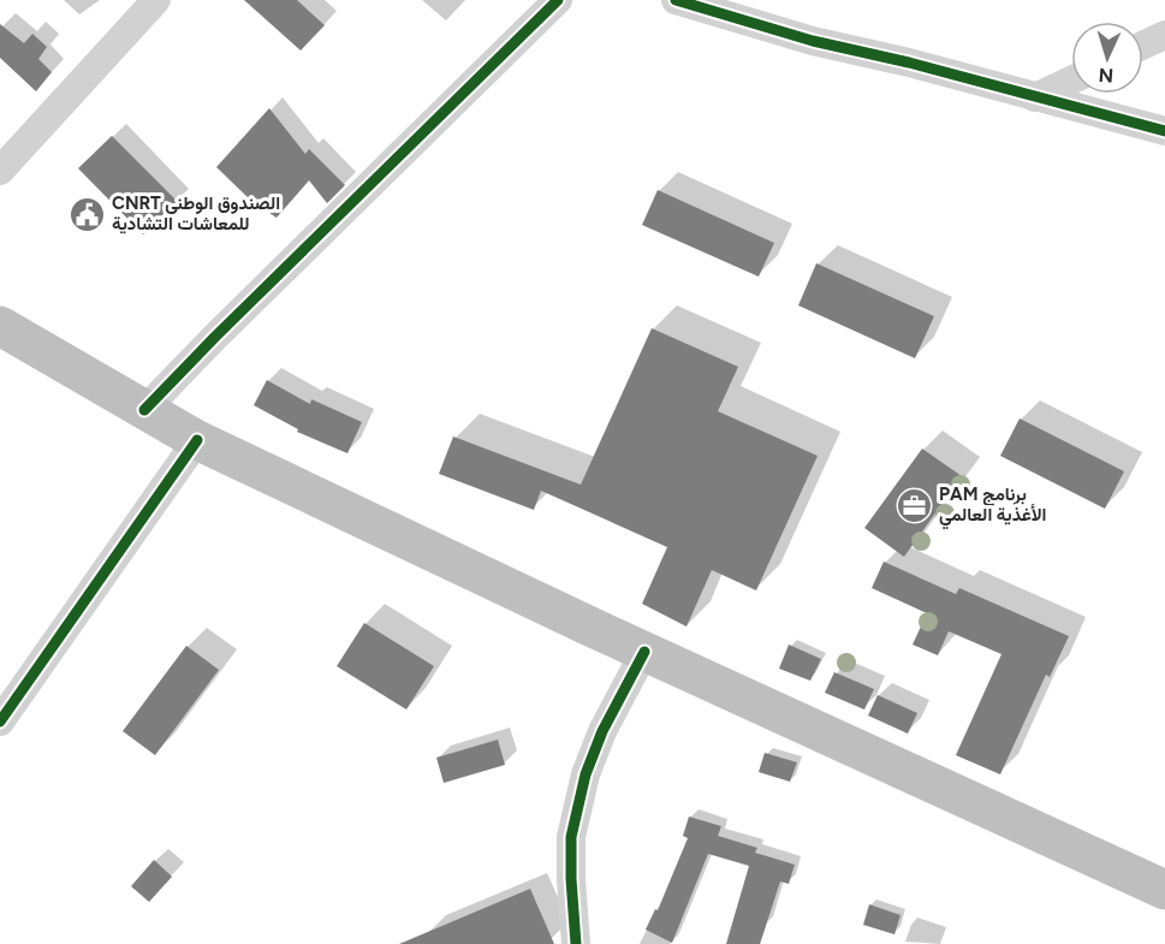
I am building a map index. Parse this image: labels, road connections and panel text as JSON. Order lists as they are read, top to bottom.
{
  "places": {
    "public building": ["CNRT الصندوق الوطني للمعاشات التشادية"],
    "office": ["PAM برنامج الأغذية العالمي"]
  },
  "north": "bottom"
}
